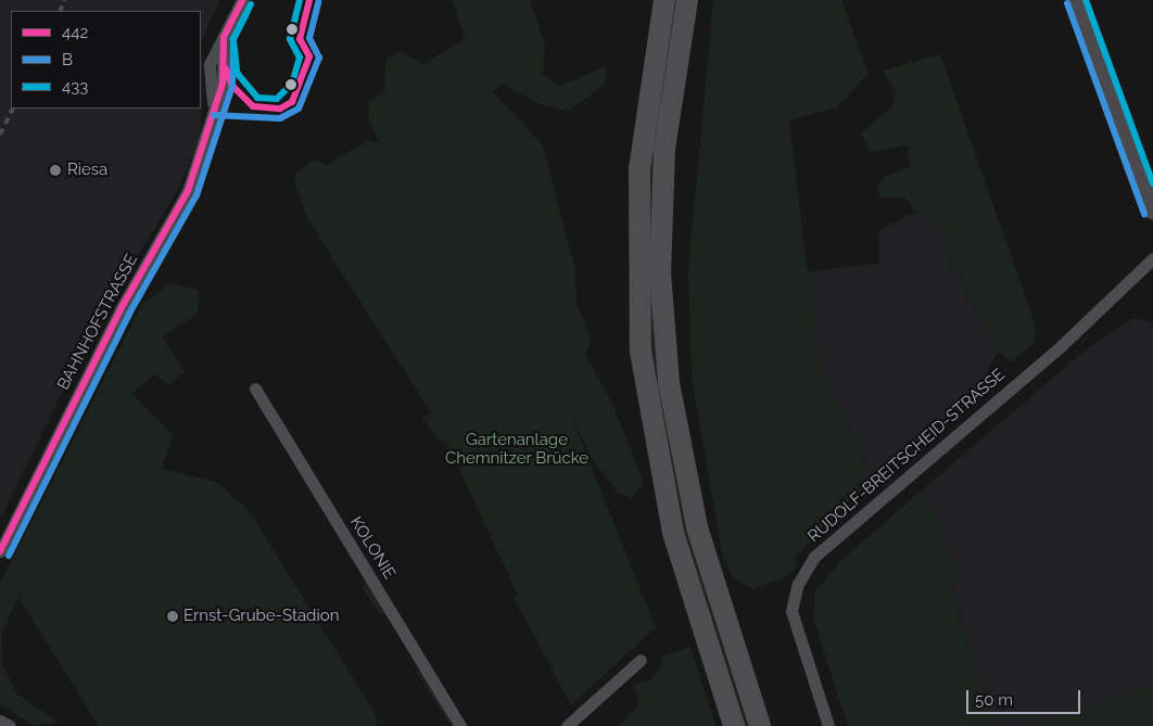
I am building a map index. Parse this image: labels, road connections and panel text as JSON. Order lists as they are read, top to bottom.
{
  "streets": {
    "street": ["BAHNHOFSTRASSE", "RUDOLF-BREITSCHEID-STRASSE", "KOLONIE"]
  },
  "parks": ["Gartenanlage Chemnitzer Brücke"],
  "places": ["Riesa", "Ernst-Grube-Stadion"],
  "lines": ["transit line 442", "transit line 433", "transit line B"],
  "legend": ["442", "B", "433"],
  "scale_bar": "50 m"
}
